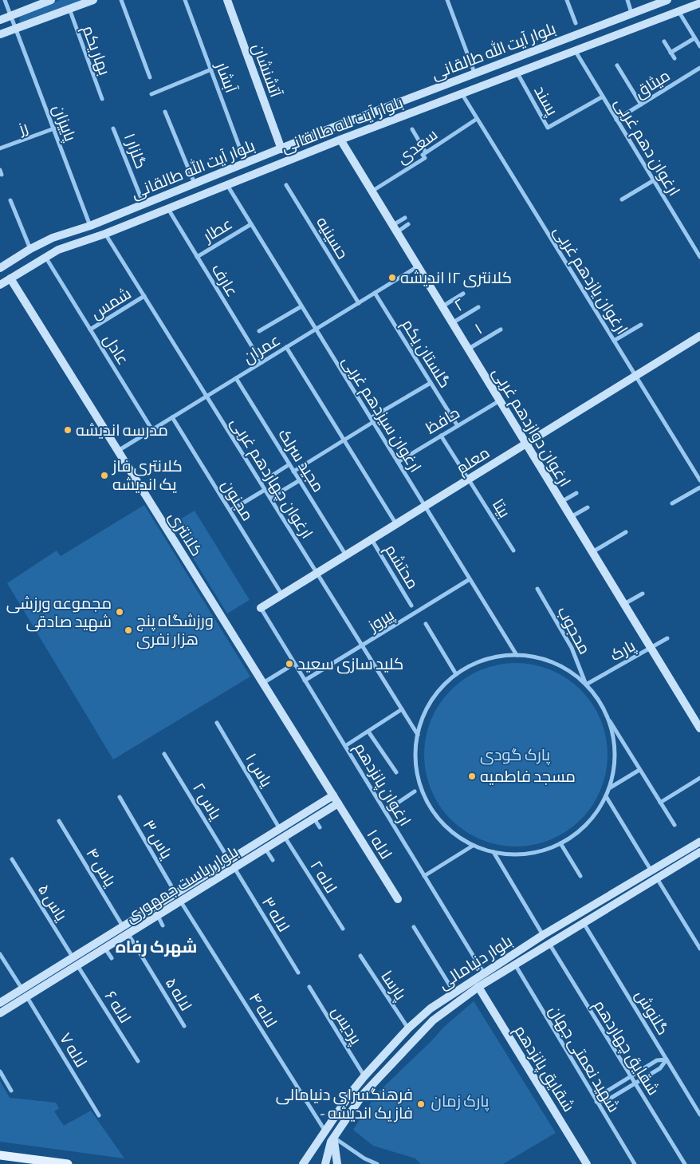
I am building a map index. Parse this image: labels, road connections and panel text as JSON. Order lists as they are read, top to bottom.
{
  "streets": {
    "street": [
      "بهار یکم",
      "بلوار آیت الله طالقانی",
      "آتشنشان",
      "آبشار",
      "میثاق",
      "پسند",
      "پاییزان",
      "بلوار آیت لله طالقانی",
      "رز",
      "سعدی",
      "ارغوان دهم غربی",
      "گلزار ۱",
      "عطار",
      "حسینیه",
      "عارف",
      "ارغوان یازدهم غربی",
      "شمس",
      "۲",
      "۱",
      "عمران",
      "عادل",
      "گلستان یکم",
      "ارغوان سیزدهم غربی",
      "حافظ",
      "ارغوان دوازدهم غربی",
      "مجید سرلک",
      "معلم",
      "ارغوان چهاردهم غربی",
      "مجنون",
      "بیتا",
      "کلانتری",
      "محتشم",
      "پیروز",
      "محجوب",
      "پارک",
      "یاس ۱",
      "ارغوان پانزدهم",
      "یاس ۲",
      "یاس ۳",
      "لاله ۱",
      "یاس ۴",
      "لاله ۲",
      "بلوار ریاست جمهوری",
      "یاس ۵",
      "لاله ۳",
      "بلوار دنیامالی",
      "پارسا",
      "لاله ۵",
      "لاله ۶",
      "لاله ۴",
      "گلنوش",
      "پردیس",
      "شقایق چهاردهم",
      "لاله ۷",
      "شهید نعمتی جهان",
      "شقایق پانزدهم"
    ]
  },
  "crossings": [
    ["بلوار آیت الله طالقانی", "آتشنشان"],
    ["بلوار آیت الله طالقانی", "آبشار"],
    ["بلوار آیت الله طالقانی", "پاییزان"],
    ["بلوار آیت الله طالقانی", "گلزار ۱"],
    ["میثاق", "ارغوان دهم غربی"],
    ["پسند", "بلوار آیت لله طالقانی"],
    ["پسند", "ارغوان دهم غربی"],
    ["پاییزان", "رز"],
    ["بلوار آیت لله طالقانی", "ارغوان دهم غربی"],
    ["بلوار آیت لله طالقانی", "عارف"],
    ["بلوار آیت لله طالقانی", "ارغوان یازدهم غربی"],
    ["بلوار آیت لله طالقانی", "عادل"],
    ["بلوار آیت لله طالقانی", "ارغوان سیزدهم غربی"],
    ["بلوار آیت لله طالقانی", "ارغوان دوازدهم غربی"],
    ["بلوار آیت لله طالقانی", "ارغوان چهاردهم غربی"],
    ["بلوار آیت لله طالقانی", "کلانتری"],
    ["سعدی", "ارغوان یازدهم غربی"],
    ["سعدی", "ارغوان دوازدهم غربی"],
    ["عطار", "عارف"],
    ["عطار", "ارغوان سیزدهم غربی"],
    ["حسینیه", "عمران"],
    ["عارف", "عمران"],
    ["ارغوان یازدهم غربی", "معلم"],
    ["شمس", "عادل"],
    ["شمس", "ارغوان چهاردهم غربی"],
    ["۲", "ارغوان دوازدهم غربی"],
    ["۱", "ارغوان دوازدهم غربی"],
    ["عمران", "عادل"],
    ["عمران", "گلستان یکم"],
    ["عمران", "ارغوان سیزدهم غربی"],
    ["عمران", "ارغوان دوازدهم غربی"],
    ["عمران", "مجید سرلک"],
    ["عمران", "ارغوان چهاردهم غربی"],
    ["عمران", "مجنون"],
    ["عمران", "کلانتری"],
    ["گلستان یکم", "حافظ"],
    ["ارغوان سیزدهم غربی", "حافظ"],
    ["ارغوان سیزدهم غربی", "معلم"],
    ["ارغوان سیزدهم غربی", "پیروز"],
    ["حافظ", "ارغوان دوازدهم غربی"],
    ["حافظ", "بیتا"],
    ["ارغوان دوازدهم غربی", "معلم"],
    ["ارغوان دوازدهم غربی", "پارک"],
    ["مجید سرلک", "معلم"],
    ["معلم", "ارغوان چهاردهم غربی"],
    ["معلم", "مجنون"],
    ["معلم", "بیتا"],
    ["معلم", "محتشم"],
    ["معلم", "ارغوان پانزدهم"],
    ["ارغوان چهاردهم غربی", "پیروز"],
    ["کلانتری", "لاله ۱"],
    ["کلانتری", "بلوار ریاست جمهوری"],
    ["پیروز", "ارغوان پانزدهم"],
    ["محجوب", "پارک"],
    ["یاس ۱", "بلوار ریاست جمهوری"],
    ["ارغوان پانزدهم", "بلوار دنیامالی"],
    ["یاس ۲", "بلوار ریاست جمهوری"],
    ["یاس ۳", "بلوار ریاست جمهوری"],
    ["یاس ۳", "لاله ۴"],
    ["لاله ۱", "بلوار ریاست جمهوری"],
    ["یاس ۴", "بلوار ریاست جمهوری"],
    ["لاله ۲", "بلوار ریاست جمهوری"],
    ["بلوار ریاست جمهوری", "یاس ۵"],
    ["بلوار ریاست جمهوری", "لاله ۳"],
    ["بلوار ریاست جمهوری", "لاله ۵"],
    ["بلوار ریاست جمهوری", "لاله ۶"],
    ["بلوار ریاست جمهوری", "لاله ۴"],
    ["بلوار ریاست جمهوری", "لاله ۷"],
    ["بلوار دنیامالی", "پارسا"],
    ["بلوار دنیامالی", "لاله ۴"],
    ["بلوار دنیامالی", "گلنوش"],
    ["بلوار دنیامالی", "پردیس"],
    ["بلوار دنیامالی", "شقایق چهاردهم"],
    ["بلوار دنیامالی", "شهید نعمتی جهان"],
    ["بلوار دنیامالی", "شقایق پانزدهم"]
  ],
  "districts": ["شهرک رفاه"],
  "parks": ["پارک گودی", "پارک زمان"],
  "places": [
    "کلانتری ۱۲ اندیشه",
    "مدرسه اندیشه",
    "کلانتری فاز یک اندیشه",
    "مجموعه ورزشی شهید صادقی",
    "ورزشگاه پنج هزار نفری",
    "کلید سازی سعید",
    "مسجد فاطمیه",
    "فرهنگسرای دنیامالی - فاز یک اندیشه"
  ]
}
